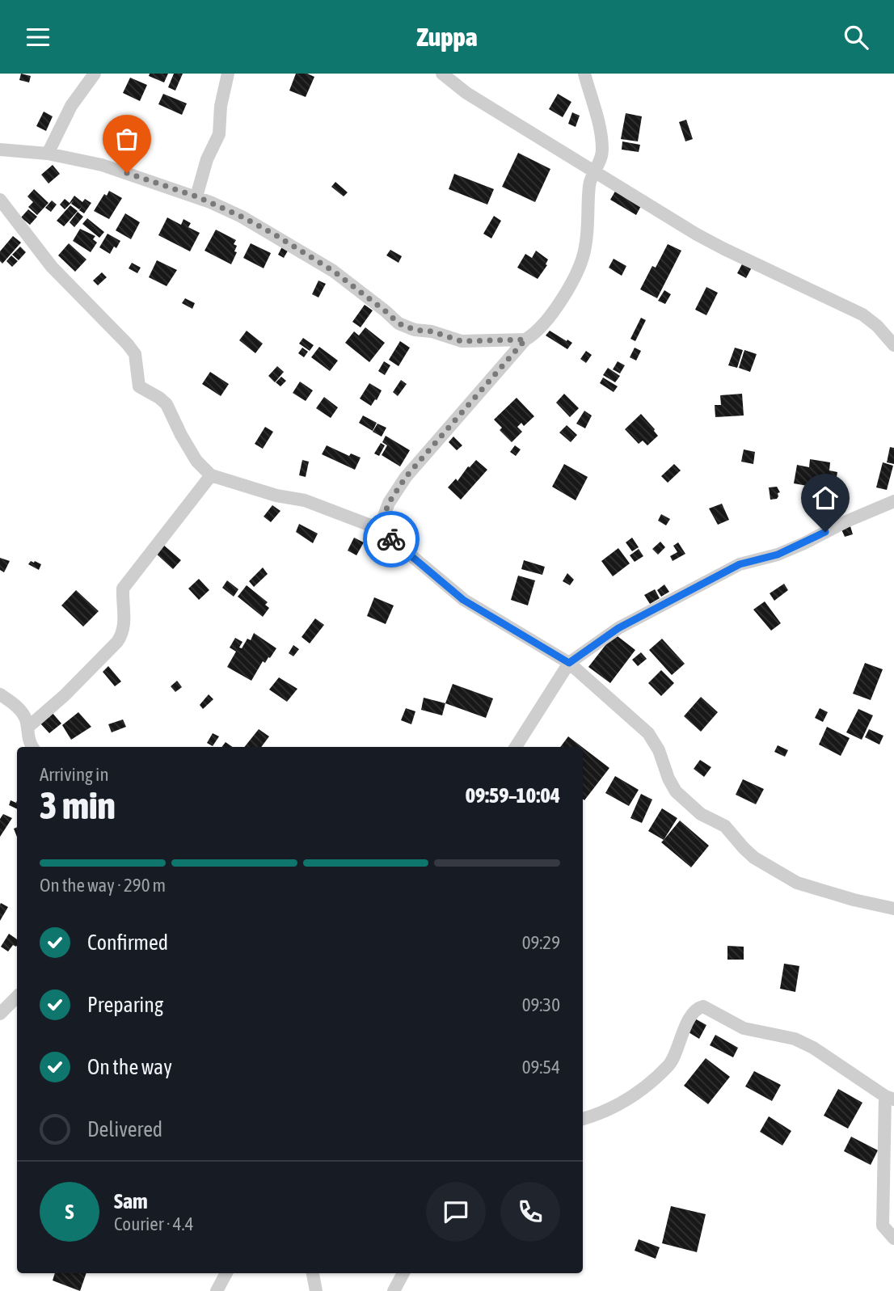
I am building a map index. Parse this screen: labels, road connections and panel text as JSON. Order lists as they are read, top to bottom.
{
  "page": {
    "header": "Zuppa",
    "heading": ["3 min", "Arriving in", "09:59–10:04"],
    "panel": ["Sam", "Courier · 4.4"],
    "bar": "On the way · 290 m",
    "list": [
      ["Confirmed", "09:29"],
      ["Preparing", "09:30"],
      ["On the way", "09:54"],
      "Delivered"
    ],
    "round": "S"
  }
}
